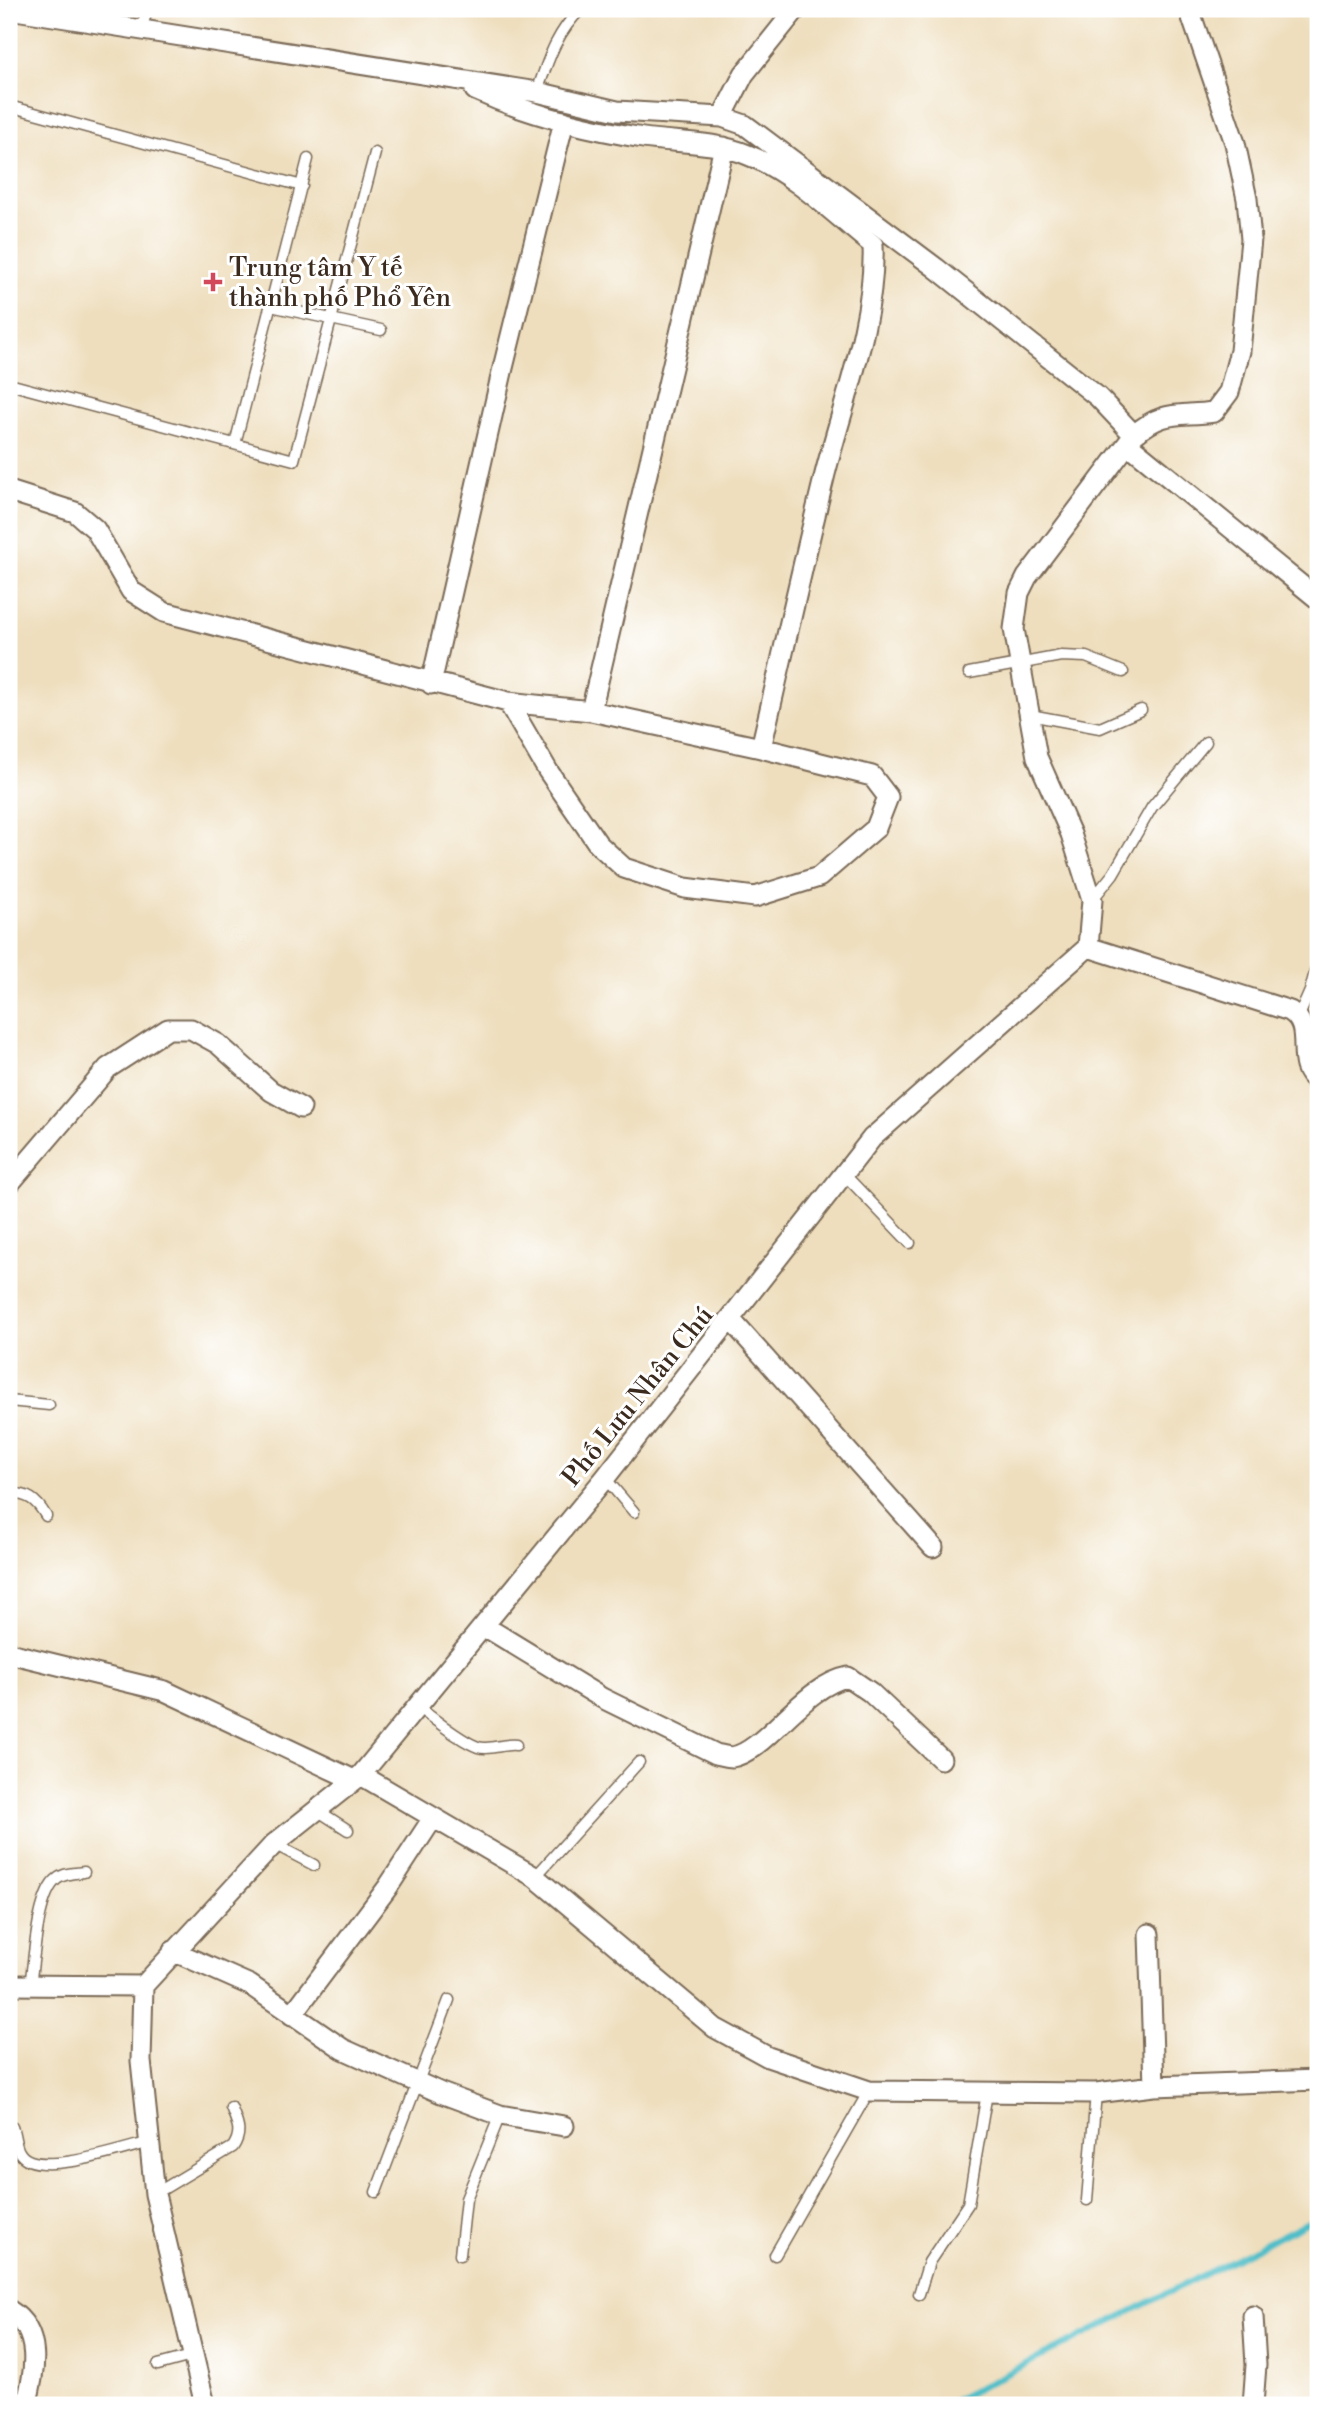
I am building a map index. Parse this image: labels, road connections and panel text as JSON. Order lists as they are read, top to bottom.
{
  "streets": {
    "street": ["Phố Lưu Nhân Chú"]
  },
  "places": {
    "health": ["Trung tâm Y tế thành phố Phổ Yên"]
  }
}
